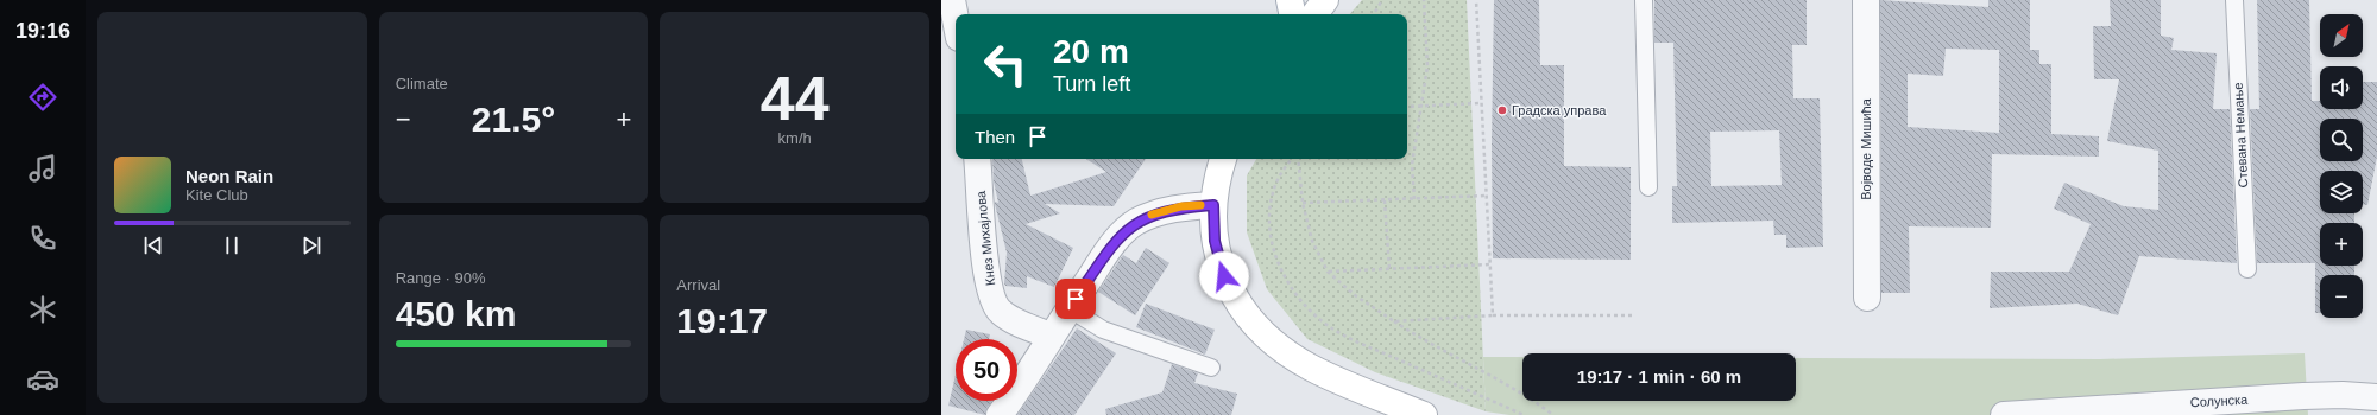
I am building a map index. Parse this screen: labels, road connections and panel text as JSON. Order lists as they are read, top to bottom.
{
  "streets": {
    "street": ["Војводе Мишића", "Кнез Михајлова", "Солунска"],
    "lane": ["Стевана Немање"]
  },
  "places": ["Градска управа"],
  "north": "top right",
  "page": {
    "tabs": "19:16",
    "tile": [
      "Climate",
      ["44", "km/h"],
      ["Range · 90%", "450 km"],
      ["Arrival", "19:17"]
    ],
    "map_buttons": ["+", "−"],
    "turn": ["20 m", "Turn left"],
    "heat": ["−", "21.5°", "+"],
    "then": "Then",
    "song": ["Neon Rain", "Kite Club"],
    "limit": "50",
    "trip": "19:17 · 1 min · 60 m"
  }
}
